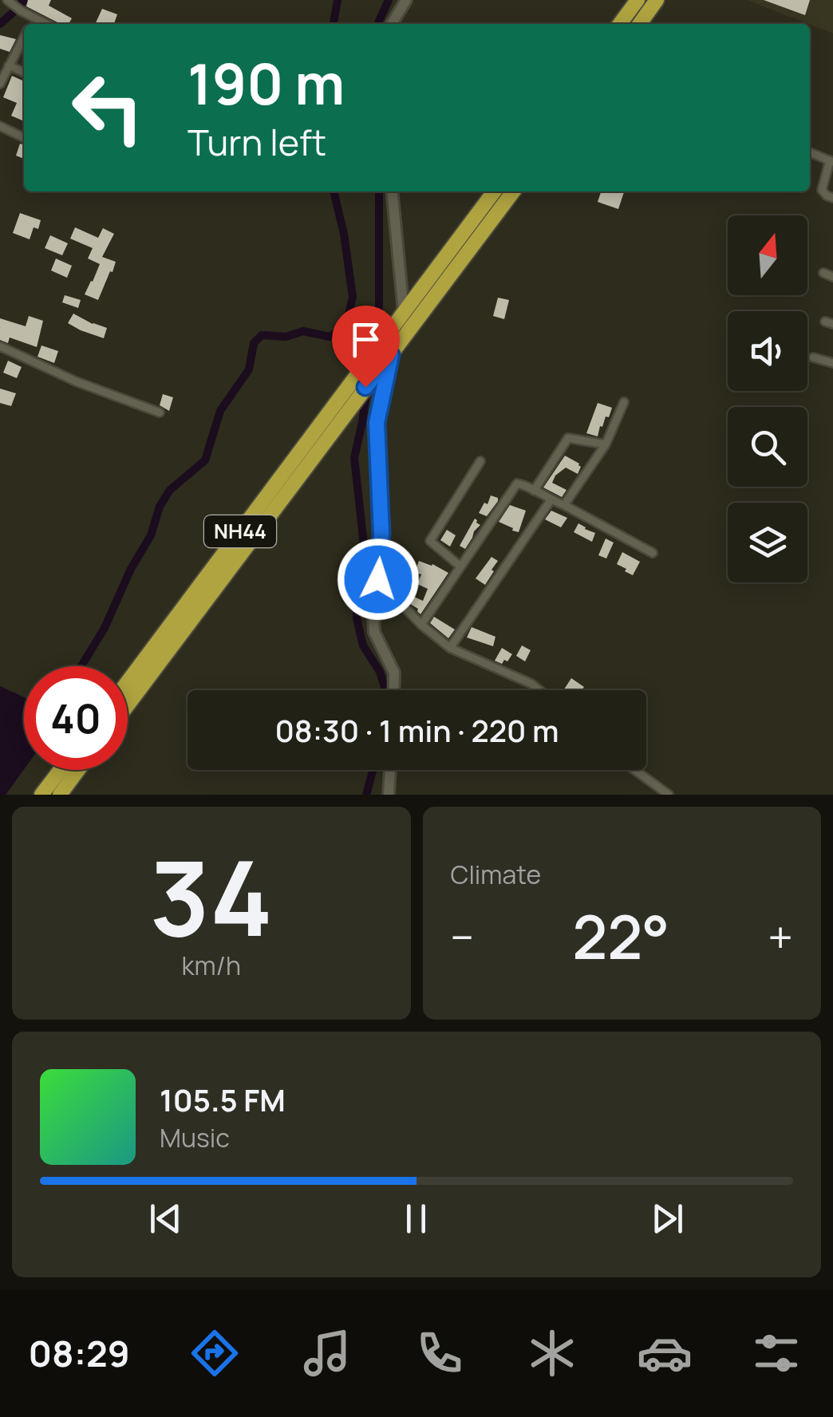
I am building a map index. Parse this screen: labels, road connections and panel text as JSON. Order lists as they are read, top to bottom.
{
  "streets": {
    "highway": ["NH44"]
  },
  "north": "top",
  "page": {
    "turn": ["190 m", "Turn left"],
    "limit": "40",
    "trip": "08:30 · 1 min · 220 m",
    "tile": [
      ["34", "km/h"],
      "Climate"
    ],
    "heat": ["−", "22°", "+"],
    "song": ["105.5 FM", "Music"],
    "tabs": "08:29"
  }
}
